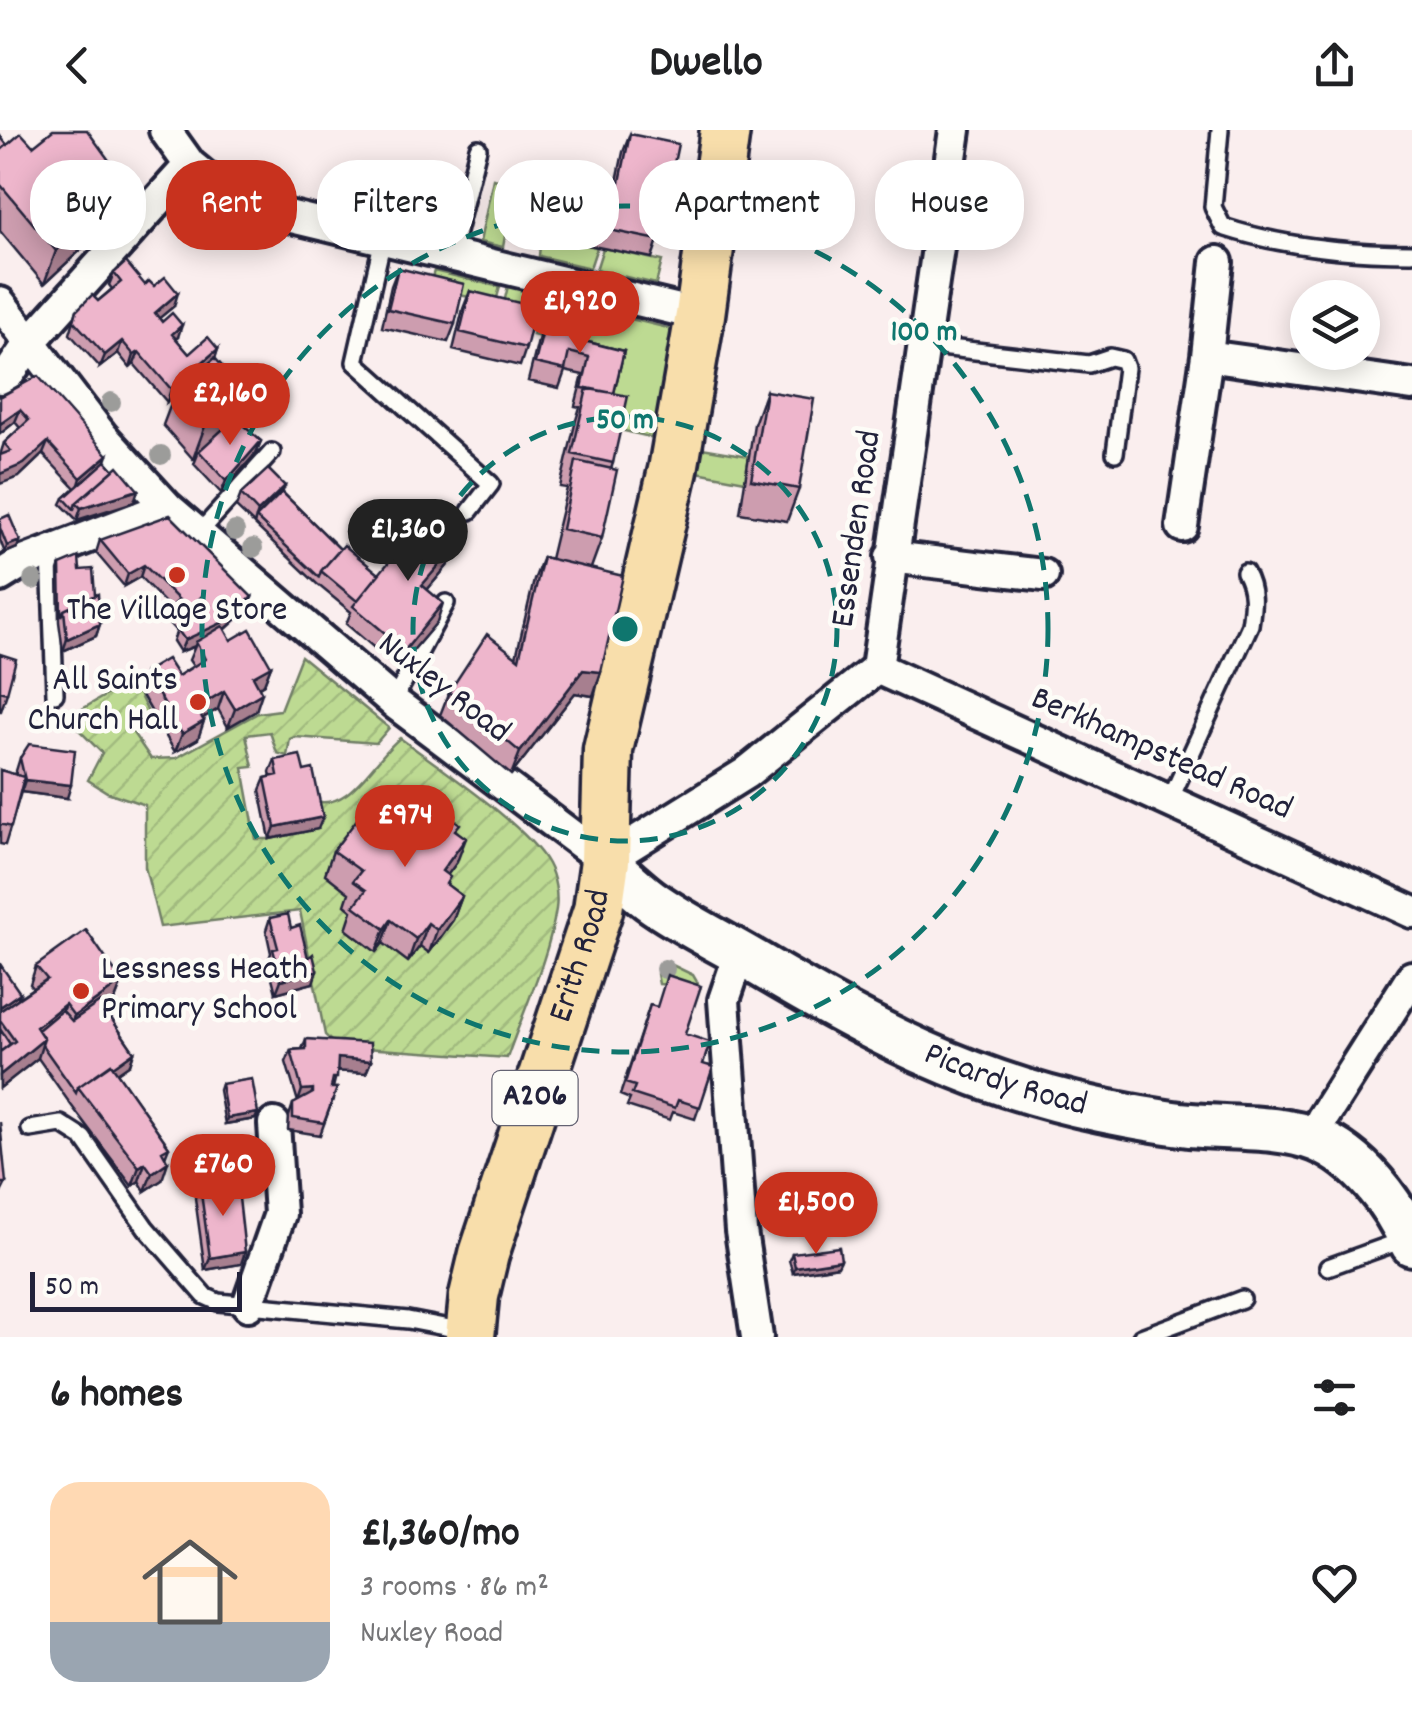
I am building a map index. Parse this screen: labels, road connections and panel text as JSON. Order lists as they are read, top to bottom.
{
  "streets": {
    "main road": ["Erith Road", "Picardy Road", "A206"],
    "street": ["Essenden Road", "Nuxley Road", "Berkhampstead Road"]
  },
  "crossings": [
    ["Essenden Road", "Nuxley Road"],
    ["Essenden Road", "Berkhampstead Road"],
    ["Essenden Road", "Erith Road"],
    ["Essenden Road", "Picardy Road"],
    ["Essenden Road", "A206"],
    ["Nuxley Road", "Erith Road"],
    ["Nuxley Road", "Picardy Road"],
    ["Nuxley Road", "A206"],
    ["Erith Road", "Picardy Road"],
    ["Erith Road", "A206"],
    ["Picardy Road", "A206"]
  ],
  "places": ["The Village Store", "All Saints Church Hall", "Lessness Heath Primary School"],
  "scale_bar": "50 m",
  "page": {
    "header": "Dwello",
    "chip": [
      "Buy",
      "Rent",
      "Filters",
      "New",
      "Apartment",
      "House"
    ],
    "price": [
      "£1,920",
      "£2,160",
      "£1,360",
      "£974",
      "£760",
      "£1,500"
    ],
    "scale": "50 m",
    "heading": "6 homes",
    "list": [
      {
        "name": "£1,360/mo",
        "note": "3 rooms · 86 m² · Nuxley Road"
      }
    ]
  },
  "rings": ["100 m", "50 m"]
}
